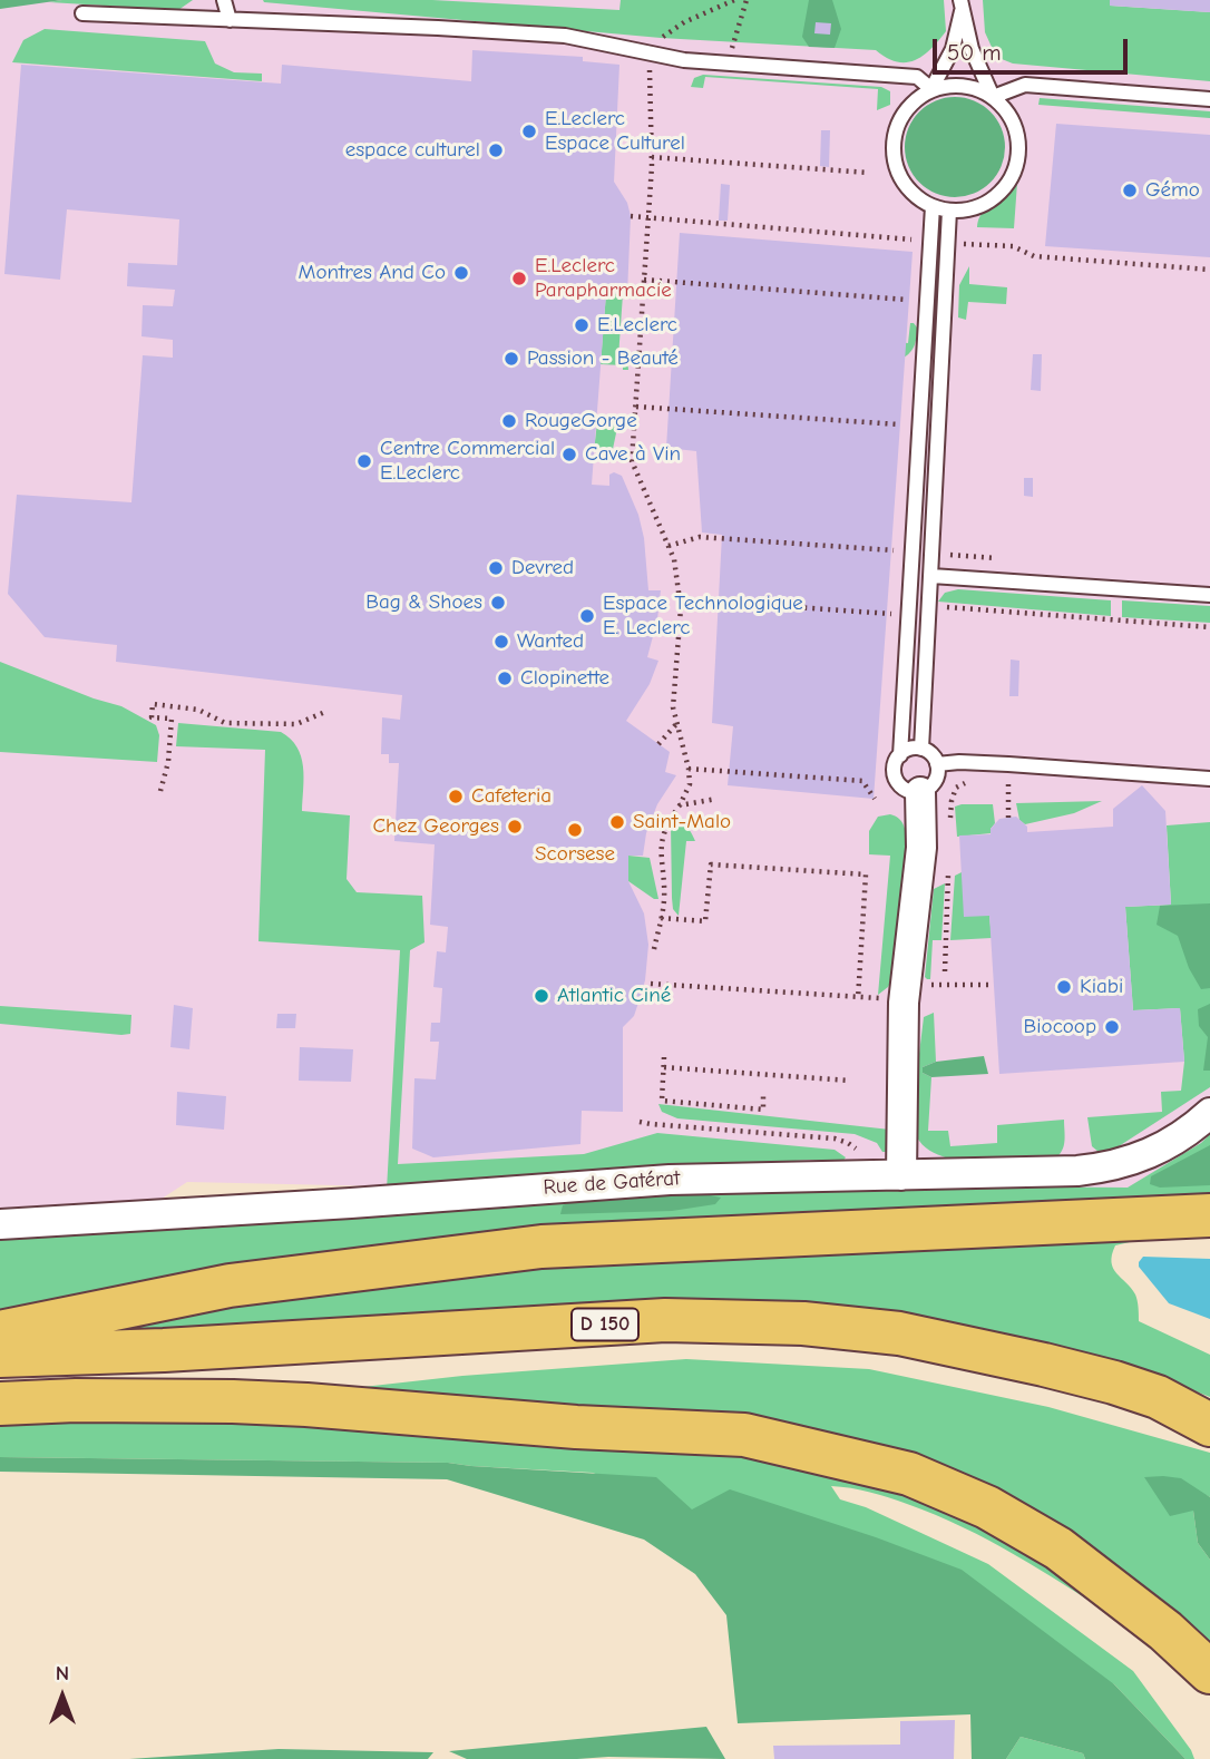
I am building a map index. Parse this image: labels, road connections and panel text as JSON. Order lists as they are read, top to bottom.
{
  "streets": {
    "main road": ["D 150"],
    "street": ["Rue de Gatérat"]
  },
  "places": [
    "E.Leclerc Espace Culturel",
    "espace culturel",
    "Gémo",
    "Montres And Co",
    "E.Leclerc Parapharmacie",
    "E.Leclerc",
    "Passion - Beauté",
    "RougeGorge",
    "Cave à Vin",
    "Centre Commercial E.Leclerc",
    "Devred",
    "Bag & Shoes",
    "Espace Technologique E. Leclerc",
    "Wanted",
    "Clopinette",
    "Cafeteria",
    "Saint-Malo",
    "Chez Georges",
    "Scorsese",
    "Kiabi",
    "Atlantic Ciné",
    "Biocoop"
  ],
  "scale_bar": "50 m",
  "north": "top"
}
